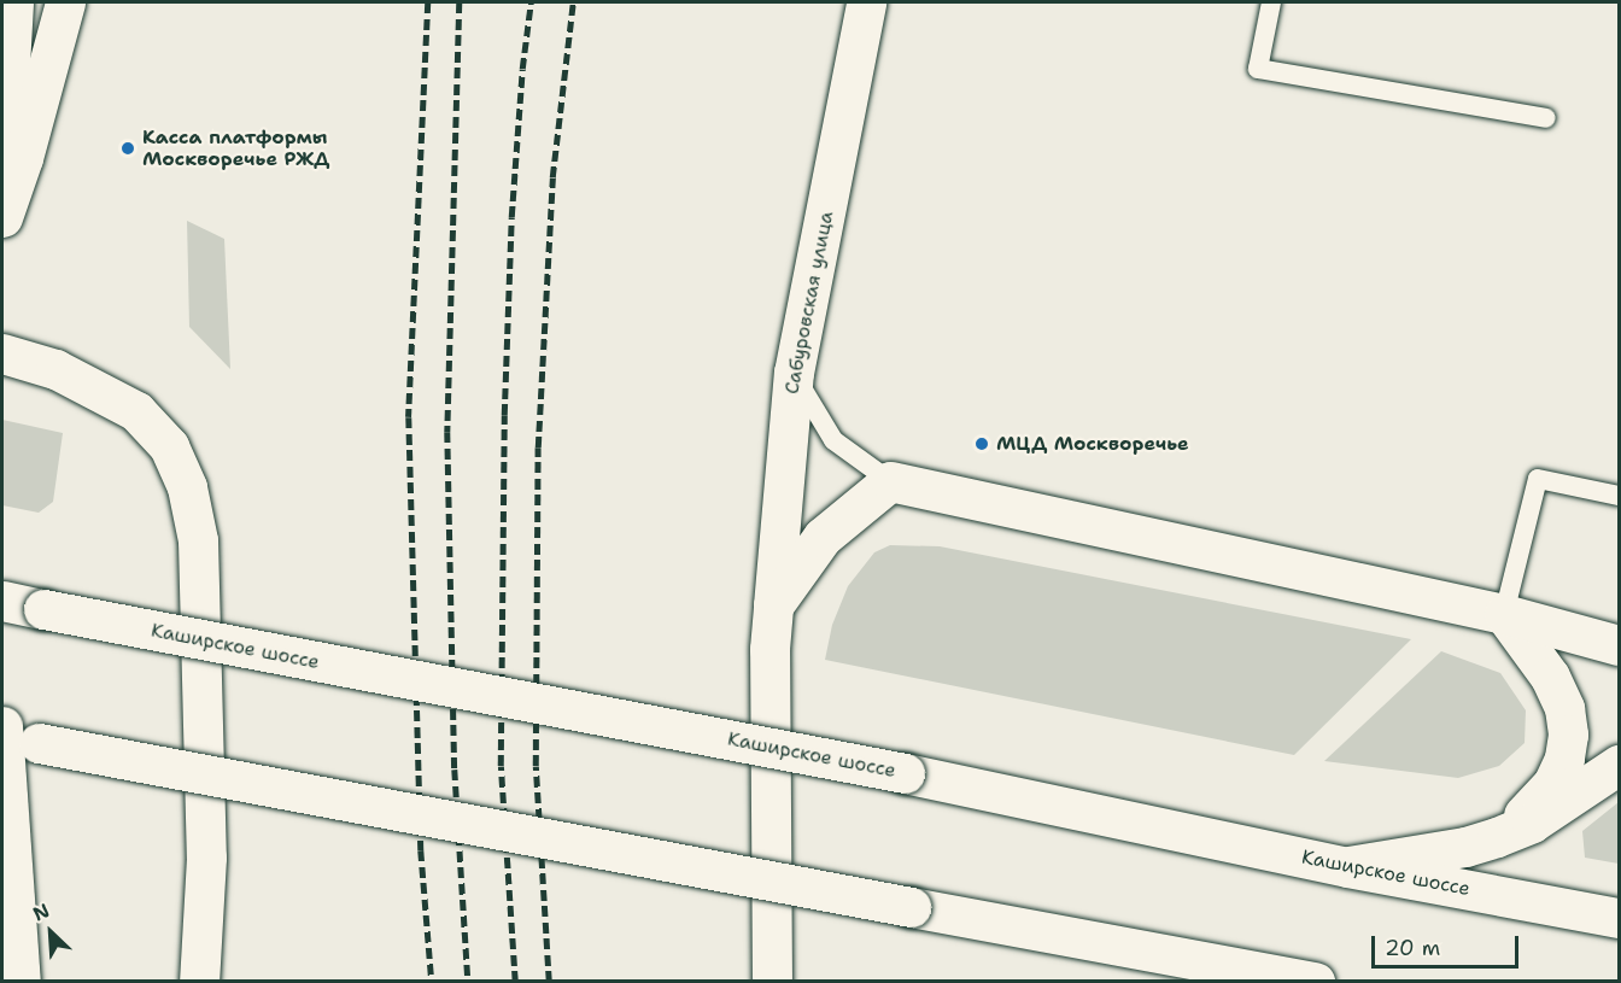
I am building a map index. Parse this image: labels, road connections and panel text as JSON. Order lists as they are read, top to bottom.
{
  "streets": {
    "main road": ["Сабуровская улица", "Каширское шоссе"]
  },
  "places": ["Касса платформы Москворечье РЖД", "МЦД Москворечье"],
  "scale_bar": "20 m",
  "north": "top left"
}
